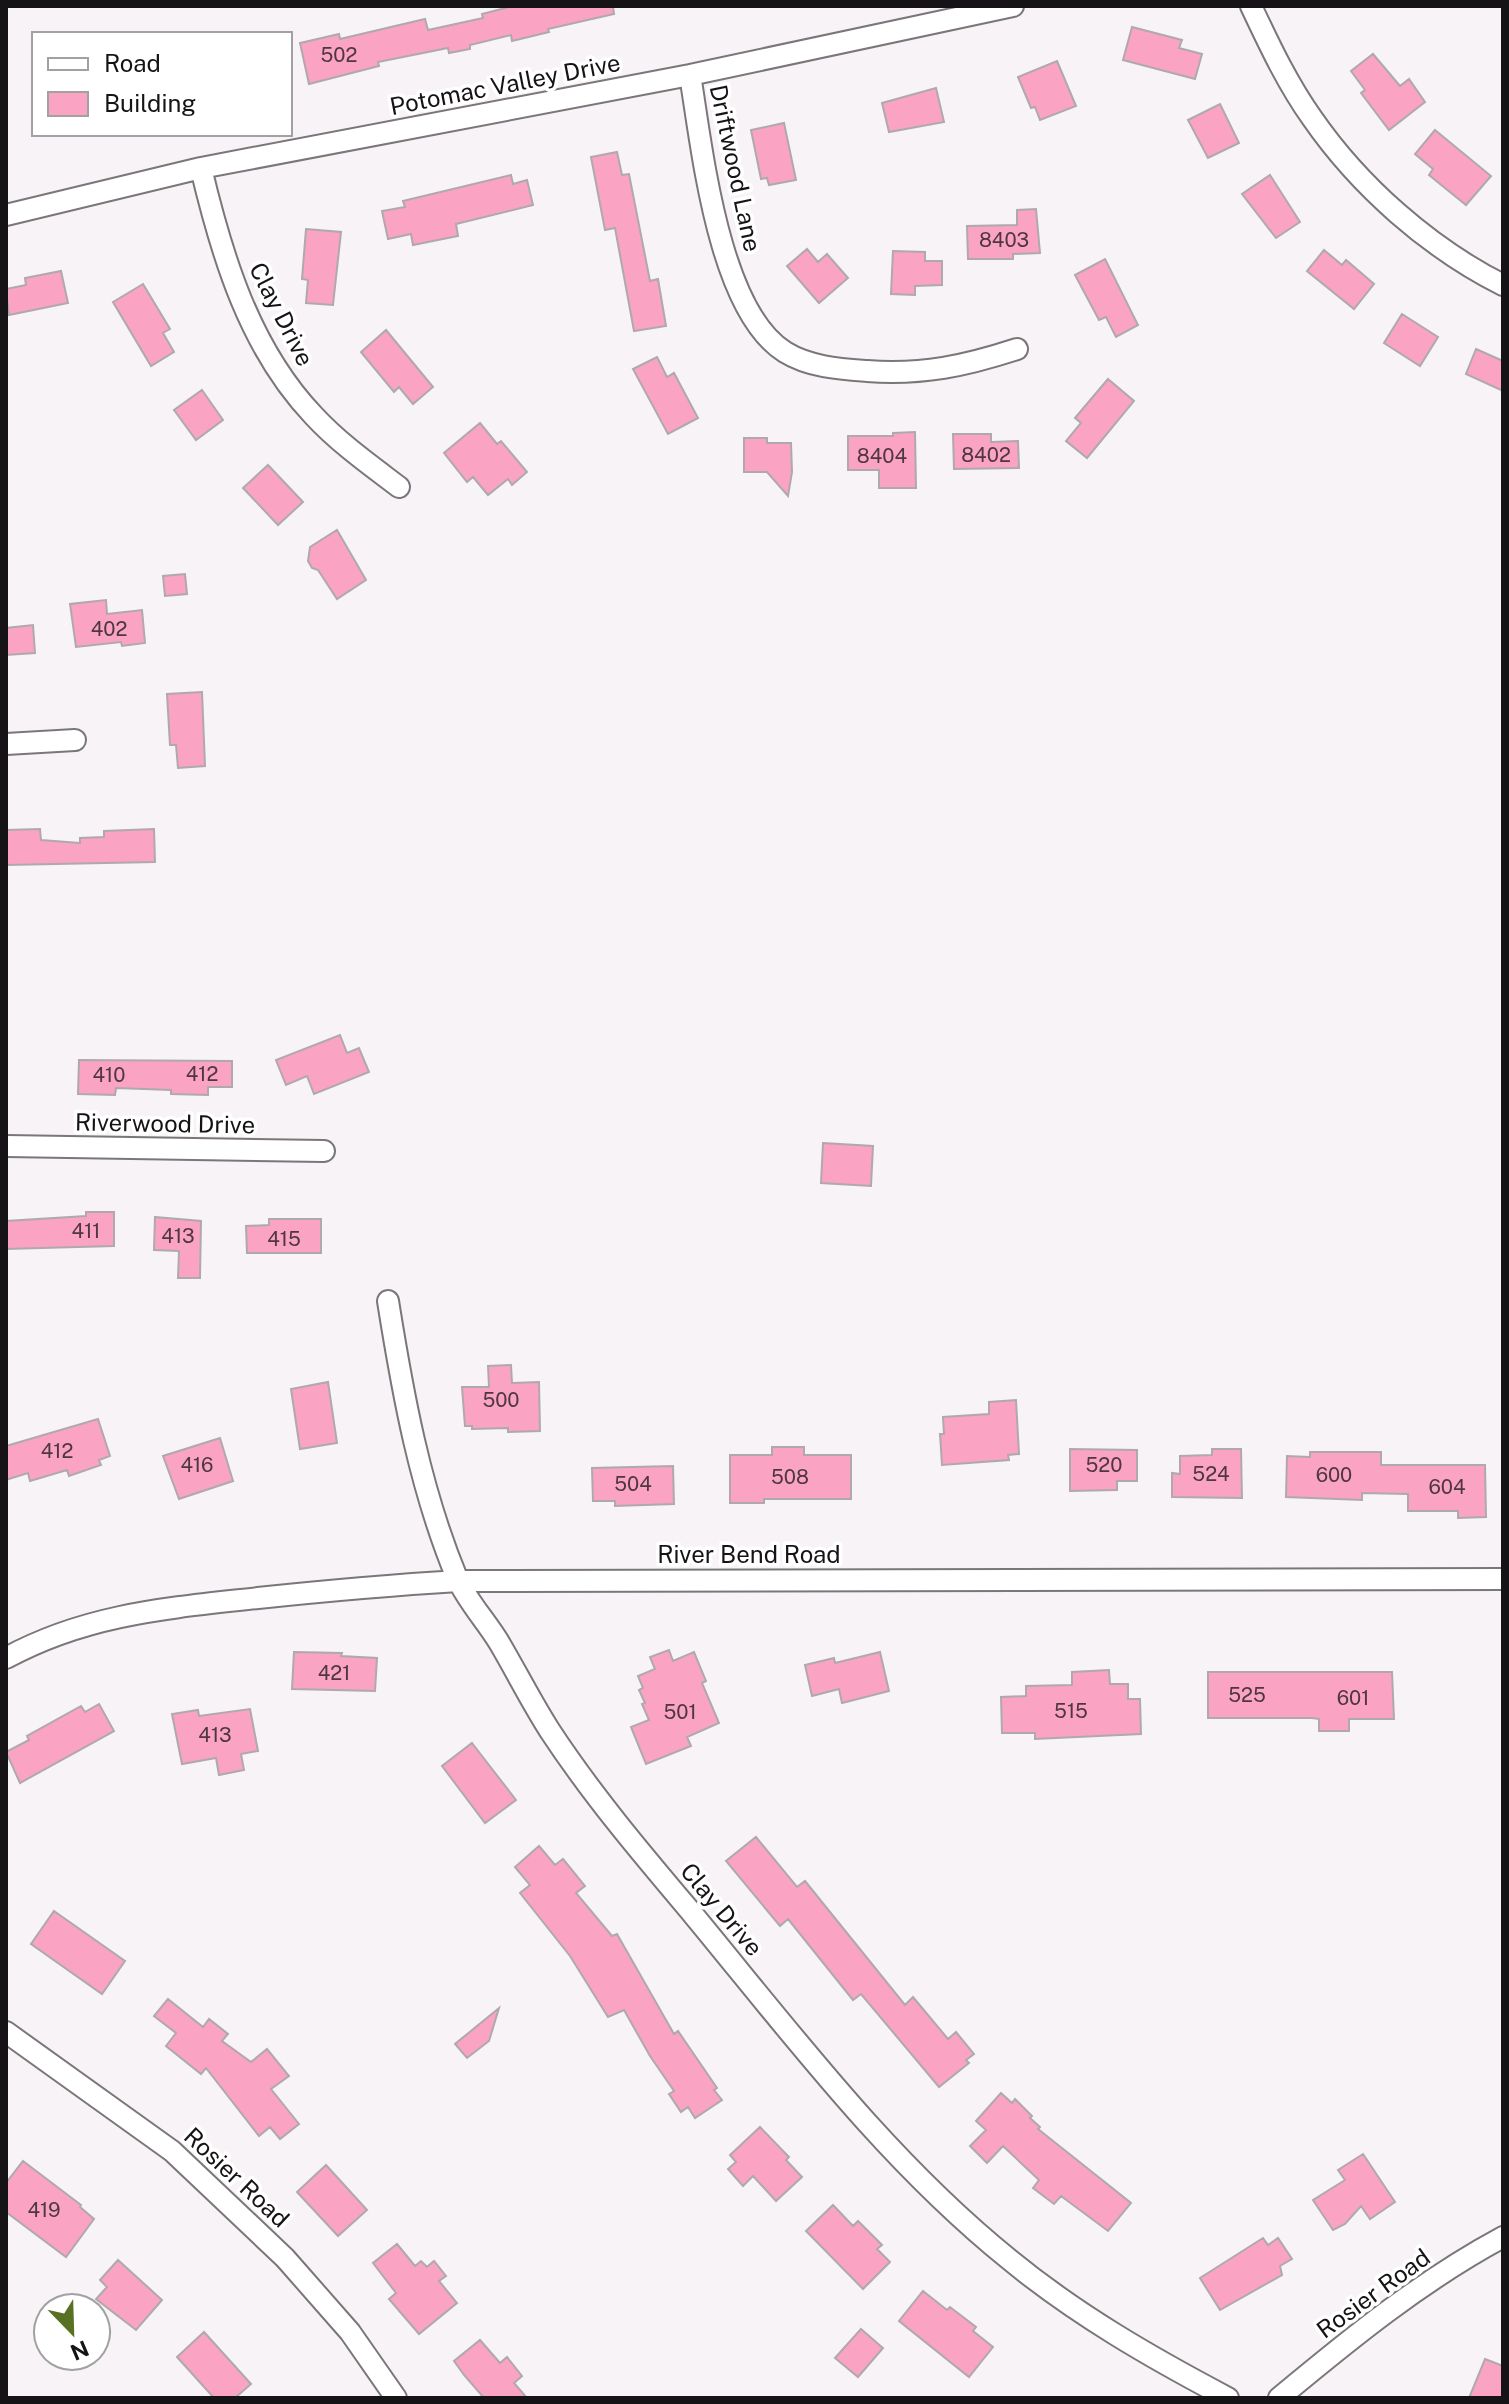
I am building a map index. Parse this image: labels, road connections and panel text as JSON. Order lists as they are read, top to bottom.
{
  "streets": {
    "street": [
      "Potomac Valley Drive",
      "Driftwood Lane",
      "Clay Drive",
      "Riverwood Drive",
      "River Bend Road",
      "Rosier Road"
    ]
  },
  "crossings": [
    ["Potomac Valley Drive", "Driftwood Lane"],
    ["Potomac Valley Drive", "Clay Drive"],
    ["Clay Drive", "River Bend Road"]
  ],
  "house_numbers": [
    "502",
    "8403",
    "8402",
    "8404",
    "402",
    "412",
    "410",
    "411",
    "413",
    "415",
    "500",
    "412",
    "416",
    "520",
    "524",
    "600",
    "508",
    "504",
    "604",
    "421",
    "525",
    "601",
    "515",
    "501",
    "413",
    "419"
  ],
  "legend": ["Road", "Building"],
  "north": "bottom right"
}
